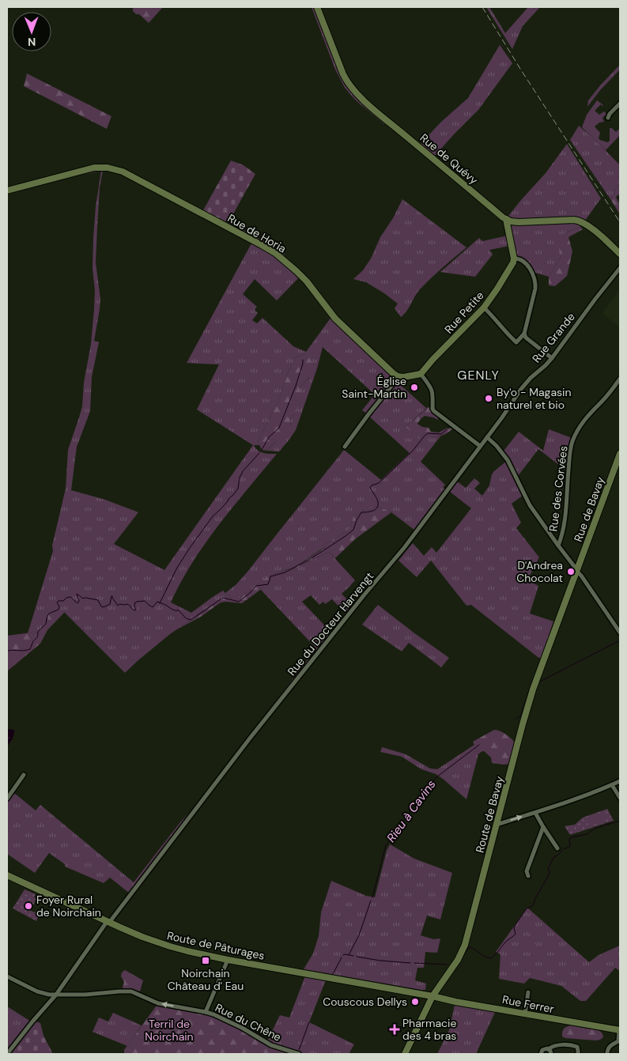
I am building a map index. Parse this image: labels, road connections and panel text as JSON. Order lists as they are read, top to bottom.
{
  "streets": {
    "main road": [
      "Rue de Quévy",
      "Rue de Horia",
      "Rue Petite",
      "Rue de Bavay",
      "Route de Bavay",
      "Route de Pâturages",
      "Rue Ferrer"
    ],
    "street": [
      "Rue Grande",
      "Rue des Corvées",
      "Rue du Docteur Harvengt",
      "Rue du Chêne"
    ]
  },
  "crossings": [
    ["Rue Grande", "Rue du Docteur Harvengt"],
    ["Rue de Bavay", "Route de Bavay"],
    ["Rue du Docteur Harvengt", "Route de Pâturages"],
    ["Rue du Docteur Harvengt", "Rue du Chêne"],
    ["Route de Bavay", "Route de Pâturages"],
    ["Route de Bavay", "Rue Ferrer"],
    ["Route de Pâturages", "Rue Ferrer"]
  ],
  "one_way": ["Rue du Chêne"],
  "districts": ["GENLY"],
  "water": ["Rieu à Cavins"],
  "parks": ["Terril de Noirchain"],
  "places": {
    "other": [
      "Église Saint-Martin",
      "By'o - Magasin naturel et bio",
      "D'Andrea Chocolat",
      "Foyer Rural de Noirchain",
      "Couscous Dellys"
    ],
    "transit": ["Noirchain Château d' Eau"],
    "health": ["Pharmacie des 4 bras"]
  },
  "north": "bottom"
}
